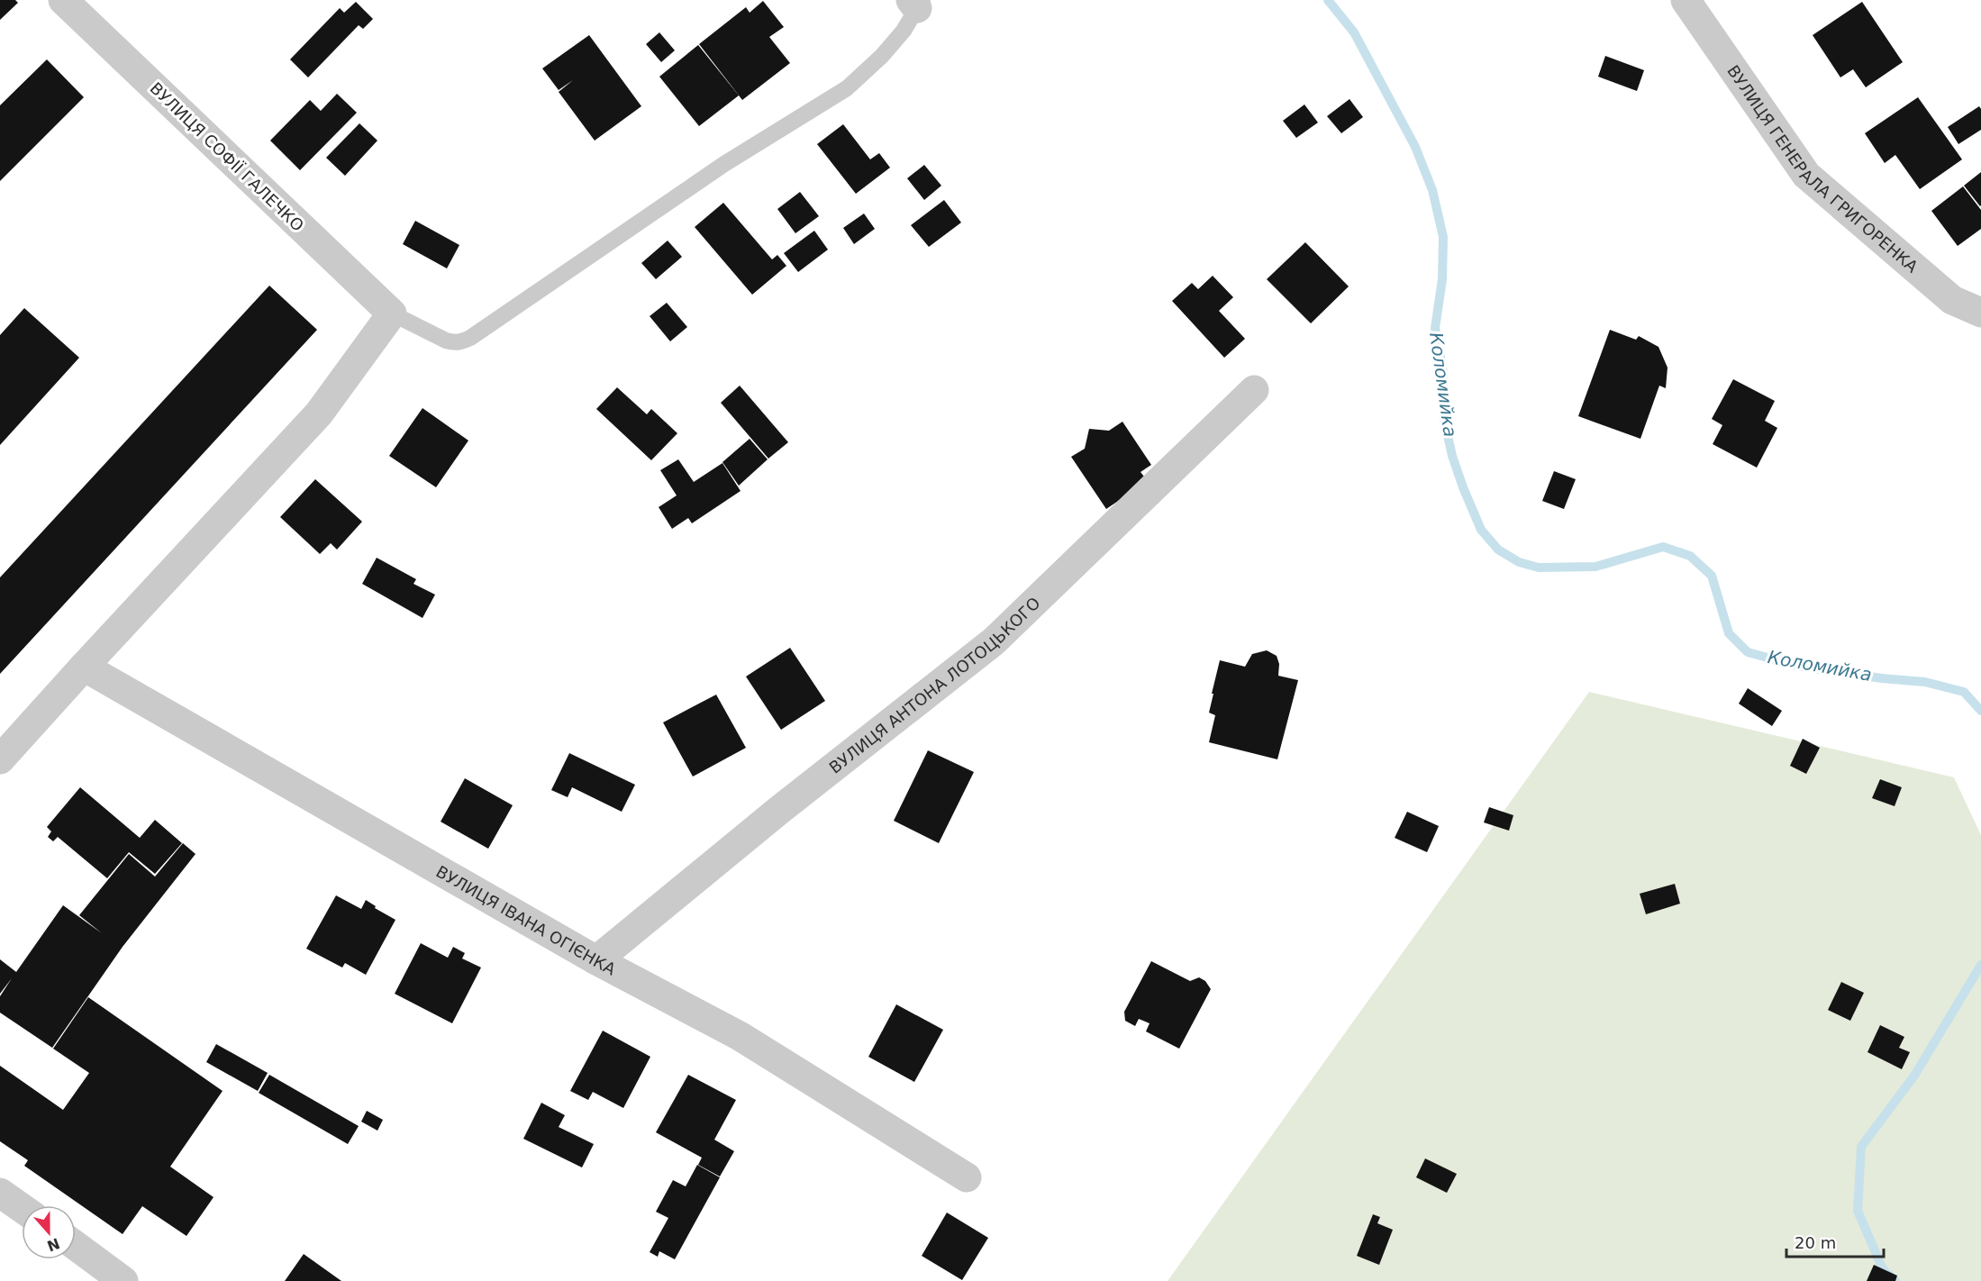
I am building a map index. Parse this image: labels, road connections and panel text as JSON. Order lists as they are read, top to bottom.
{
  "streets": {
    "street": [
      "ВУЛИЦЯ СОФІЇ ГАЛЕЧКО",
      "ВУЛИЦЯ ГЕНЕРАЛА ГРИГОРЕНКА",
      "ВУЛИЦЯ АНТОНА ЛОТОЦЬКОГО",
      "ВУЛИЦЯ ІВАНА ОГІЄНКА"
    ]
  },
  "crossings": [
    ["ВУЛИЦЯ АНТОНА ЛОТОЦЬКОГО", "ВУЛИЦЯ ІВАНА ОГІЄНКА"]
  ],
  "water": ["Коломийка"],
  "scale_bar": "20 m",
  "north": "bottom"
}
